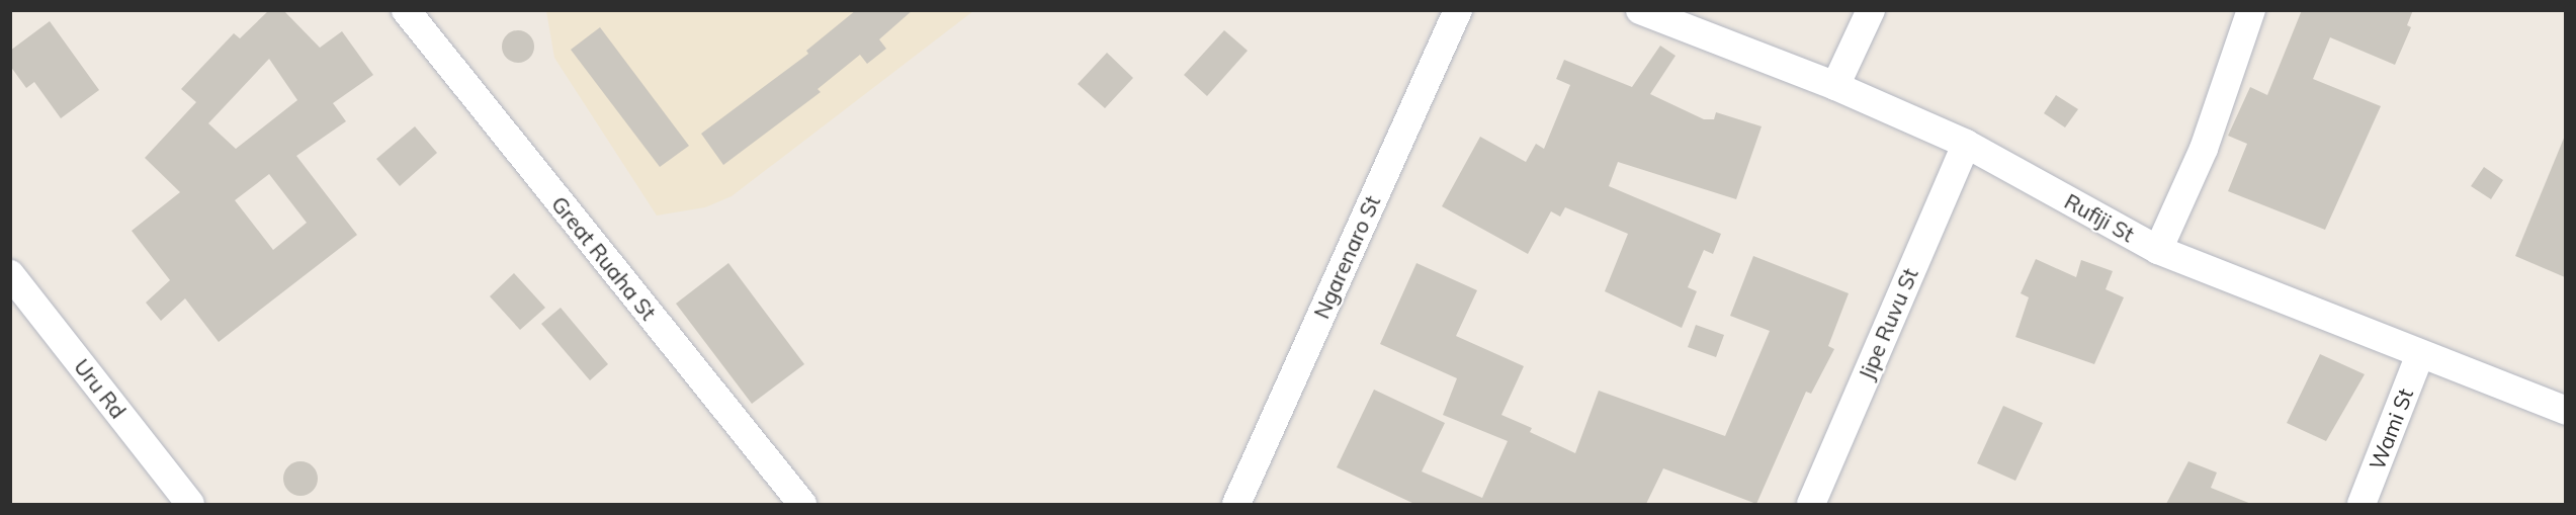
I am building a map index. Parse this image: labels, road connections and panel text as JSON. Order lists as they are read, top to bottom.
{
  "streets": {
    "street": [
      "Rufiji St",
      "Ngarenaro St",
      "Great Ruaha St",
      "Jipe Ruvu St",
      "Uru Rd",
      "Wami St"
    ]
  },
  "crossings": [
    ["Rufiji St", "Jipe Ruvu St"],
    ["Rufiji St", "Wami St"]
  ]
}
